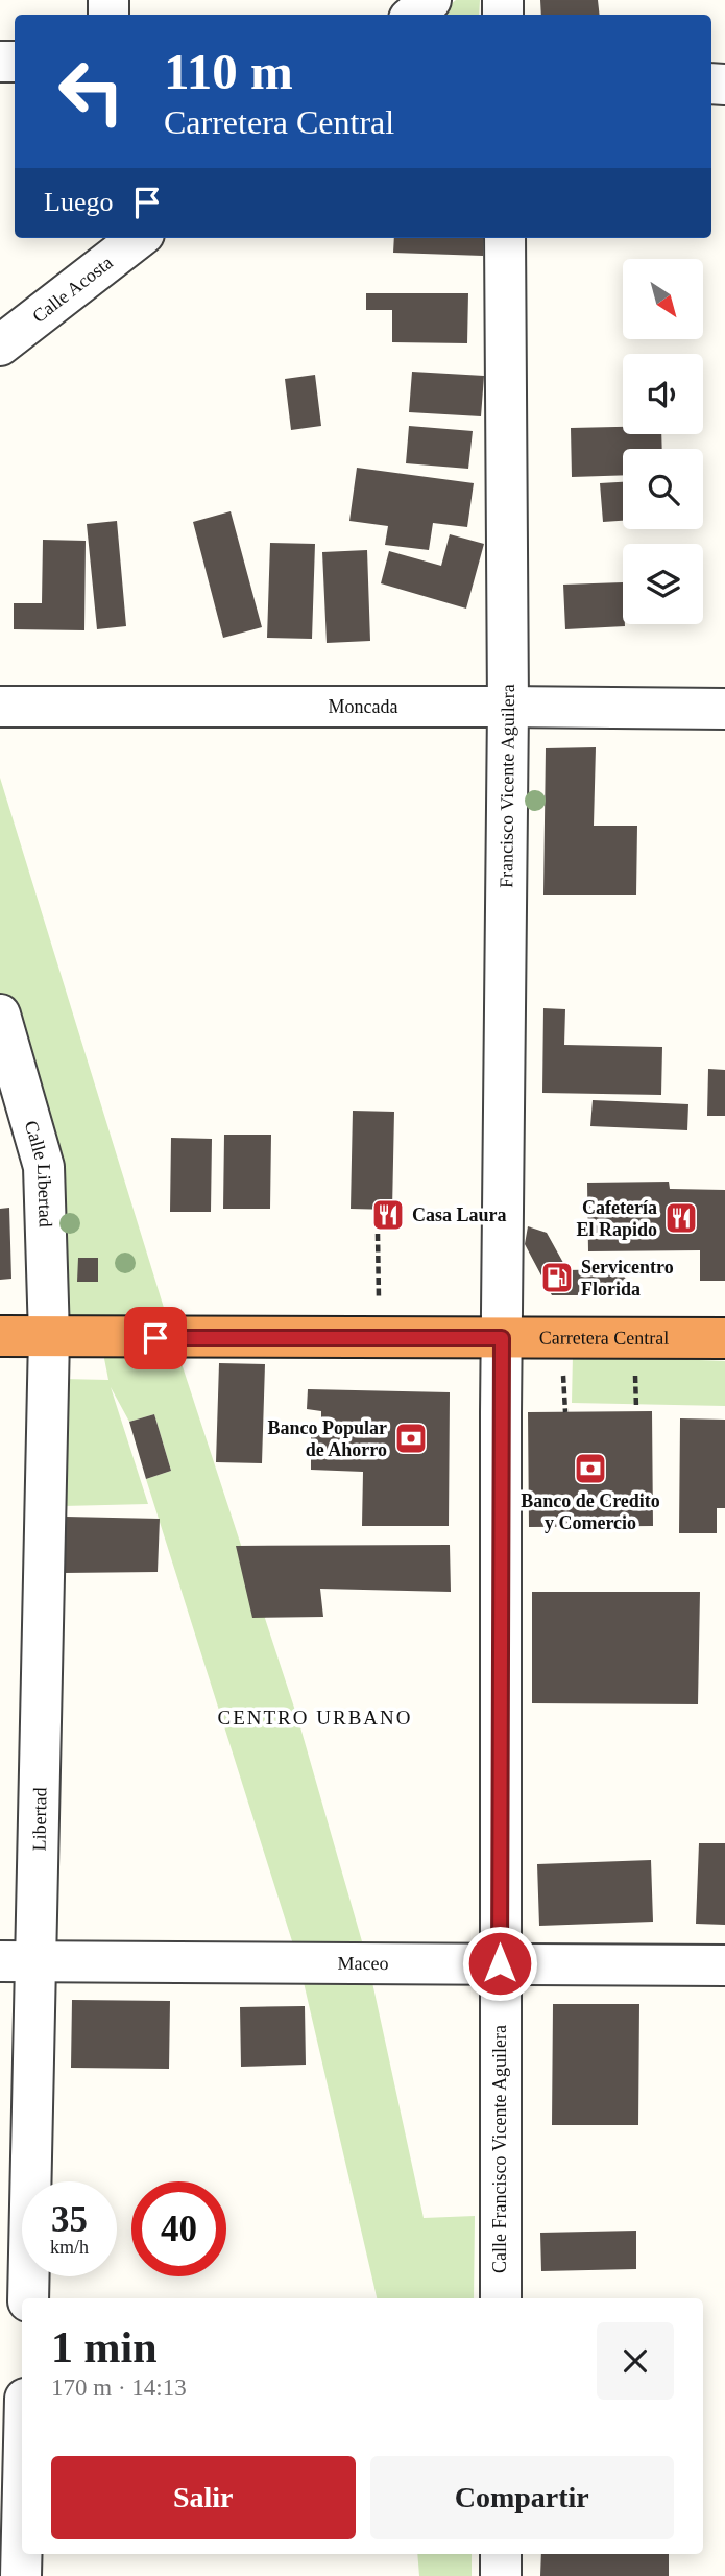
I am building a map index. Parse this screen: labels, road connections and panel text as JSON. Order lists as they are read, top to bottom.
{
  "streets": {
    "highway": ["Carretera Central"],
    "street": [
      "Calle Acosta",
      "Moncada",
      "Francisco Vicente Aguilera",
      "Calle Libertad",
      "Libertad",
      "Maceo",
      "Calle Francisco Vicente Aguilera"
    ]
  },
  "crossings": [
    ["Moncada", "Francisco Vicente Aguilera"],
    ["Francisco Vicente Aguilera", "Carretera Central"],
    ["Francisco Vicente Aguilera", "Calle Francisco Vicente Aguilera"],
    ["Calle Libertad", "Carretera Central"],
    ["Calle Libertad", "Libertad"],
    ["Carretera Central", "Libertad"],
    ["Carretera Central", "Calle Francisco Vicente Aguilera"],
    ["Libertad", "Maceo"],
    ["Maceo", "Calle Francisco Vicente Aguilera"]
  ],
  "districts": ["CENTRO URBANO"],
  "places": {
    "restaurant": ["Casa Laura", "Cafetería El Rapido"],
    "fuel station": ["Servicentro Florida"],
    "bank": ["Banco Popular de Ahorro", "Banco de Credito y Comercio"]
  },
  "north": "bottom right",
  "page": {
    "turn": ["110 m", "Carretera Central"],
    "then": "Luego",
    "speed": "35 km/h",
    "limit": "40",
    "heading": ["1 min", "170 m · 14:13"],
    "buttons": ["Salir", "Compartir"]
  }
}
